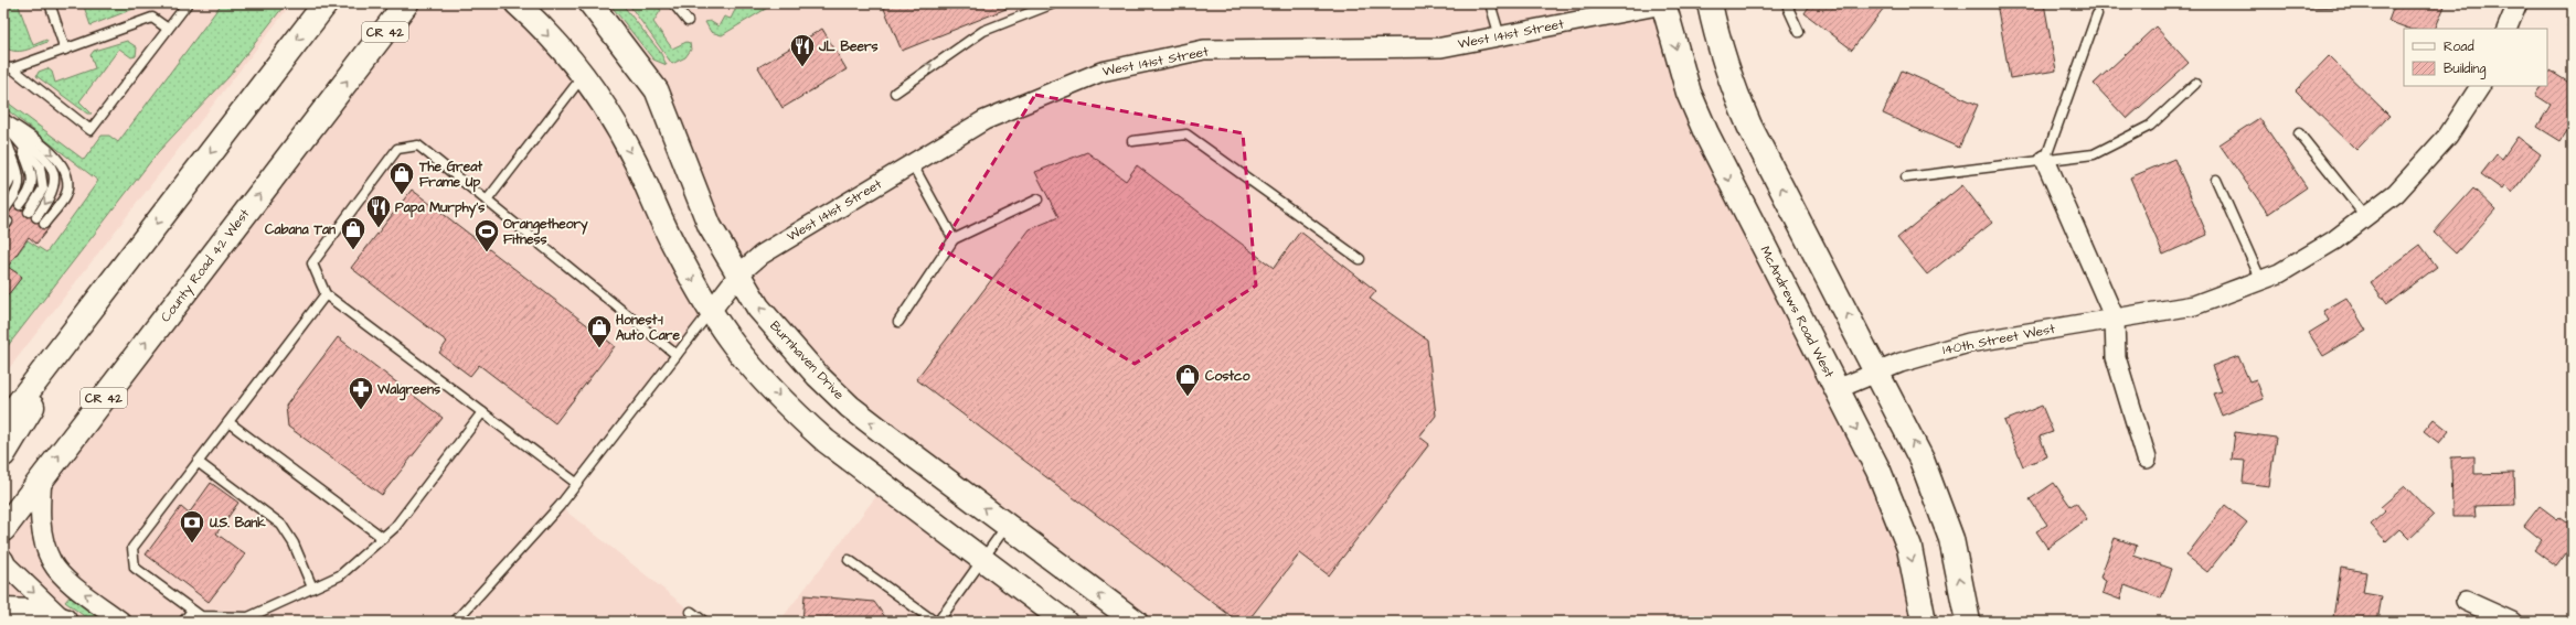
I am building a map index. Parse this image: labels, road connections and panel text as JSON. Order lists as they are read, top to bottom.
{
  "streets": {
    "main road": ["CR 42", "County Road 42 West", "McAndrews Road West"],
    "street": ["West 141st Street", "140th Street West", "Burnhaven Drive"]
  },
  "crossings": [
    ["West 141st Street", "McAndrews Road West"],
    ["West 141st Street", "Burnhaven Drive"],
    ["McAndrews Road West", "140th Street West"]
  ],
  "places": {
    "restaurant": ["JL Beers", "Papa Murphy's"],
    "shop": [
      "The Great Frame Up",
      "Cabana Tan",
      "Honest-1 Auto Care",
      "Costco"
    ],
    "sports": ["Orangetheory Fitness"],
    "pharmacy": ["Walgreens"],
    "bank": ["U.S. Bank"]
  },
  "legend": ["Road", "Building"]
}
